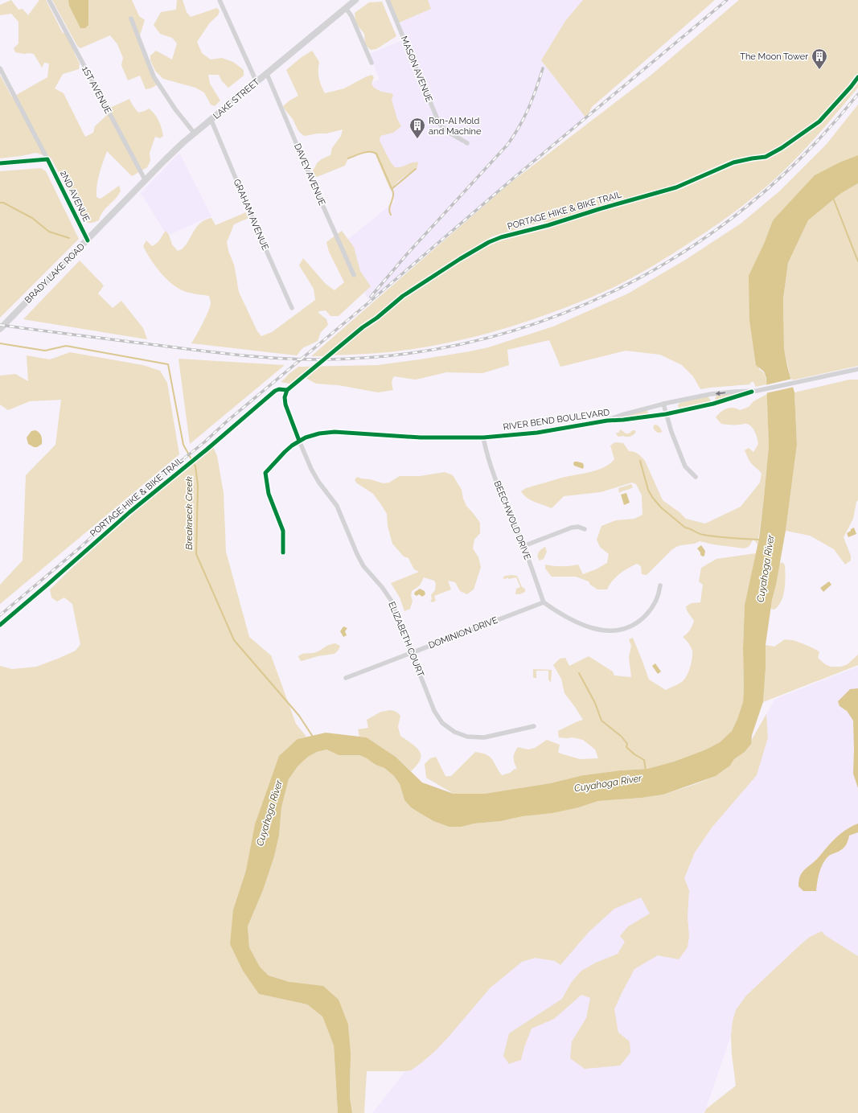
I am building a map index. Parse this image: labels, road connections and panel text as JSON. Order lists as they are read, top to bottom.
{
  "streets": {
    "street": [
      "MASON AVENUE",
      "1ST AVENUE",
      "LAKE STREET",
      "DAVEY AVENUE",
      "2ND AVENUE",
      "GRAHAM AVENUE",
      "BRADY LAKE ROAD",
      "RIVER BEND BOULEVARD",
      "BEECHWOLD DRIVE",
      "DOMINION DRIVE",
      "ELIZABETH COURT"
    ],
    "cycle path": ["PORTAGE HIKE & BIKE TRAIL"]
  },
  "crossings": [
    ["1ST AVENUE", "LAKE STREET"],
    ["LAKE STREET", "DAVEY AVENUE"],
    ["LAKE STREET", "GRAHAM AVENUE"],
    ["LAKE STREET", "BRADY LAKE ROAD"],
    ["2ND AVENUE", "BRADY LAKE ROAD"],
    ["RIVER BEND BOULEVARD", "BEECHWOLD DRIVE"],
    ["RIVER BEND BOULEVARD", "ELIZABETH COURT"],
    ["BEECHWOLD DRIVE", "DOMINION DRIVE"],
    ["DOMINION DRIVE", "ELIZABETH COURT"]
  ],
  "water": ["Breakneck Creek", "Cuyahoga River"],
  "places": {
    "building": ["The Moon Tower", "Ron-Al Mold and Machine"]
  }
}
